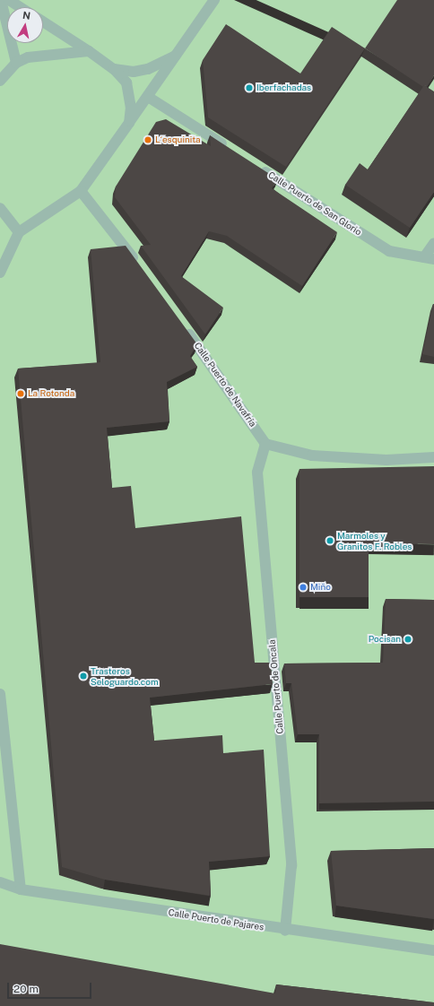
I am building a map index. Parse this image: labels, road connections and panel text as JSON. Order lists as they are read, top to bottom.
{
  "streets": {
    "street": [
      "Calle Puerto de San Glorio",
      "Calle Puerto de Navafría",
      "Calle Puerto de Oncala",
      "Calle Puerto de Pajares"
    ]
  },
  "crossings": [
    ["Calle Puerto de Navafría", "Calle Puerto de Oncala"],
    ["Calle Puerto de Oncala", "Calle Puerto de Pajares"]
  ],
  "places": [
    "Iberfachadas",
    "L´esquinita",
    "La Rotonda",
    "Marmoles y Granitos F. Robles",
    "Miño",
    "Pocisan",
    "Trasteros Seloguardo.com"
  ],
  "scale_bar": "20 m",
  "north": "top"
}
